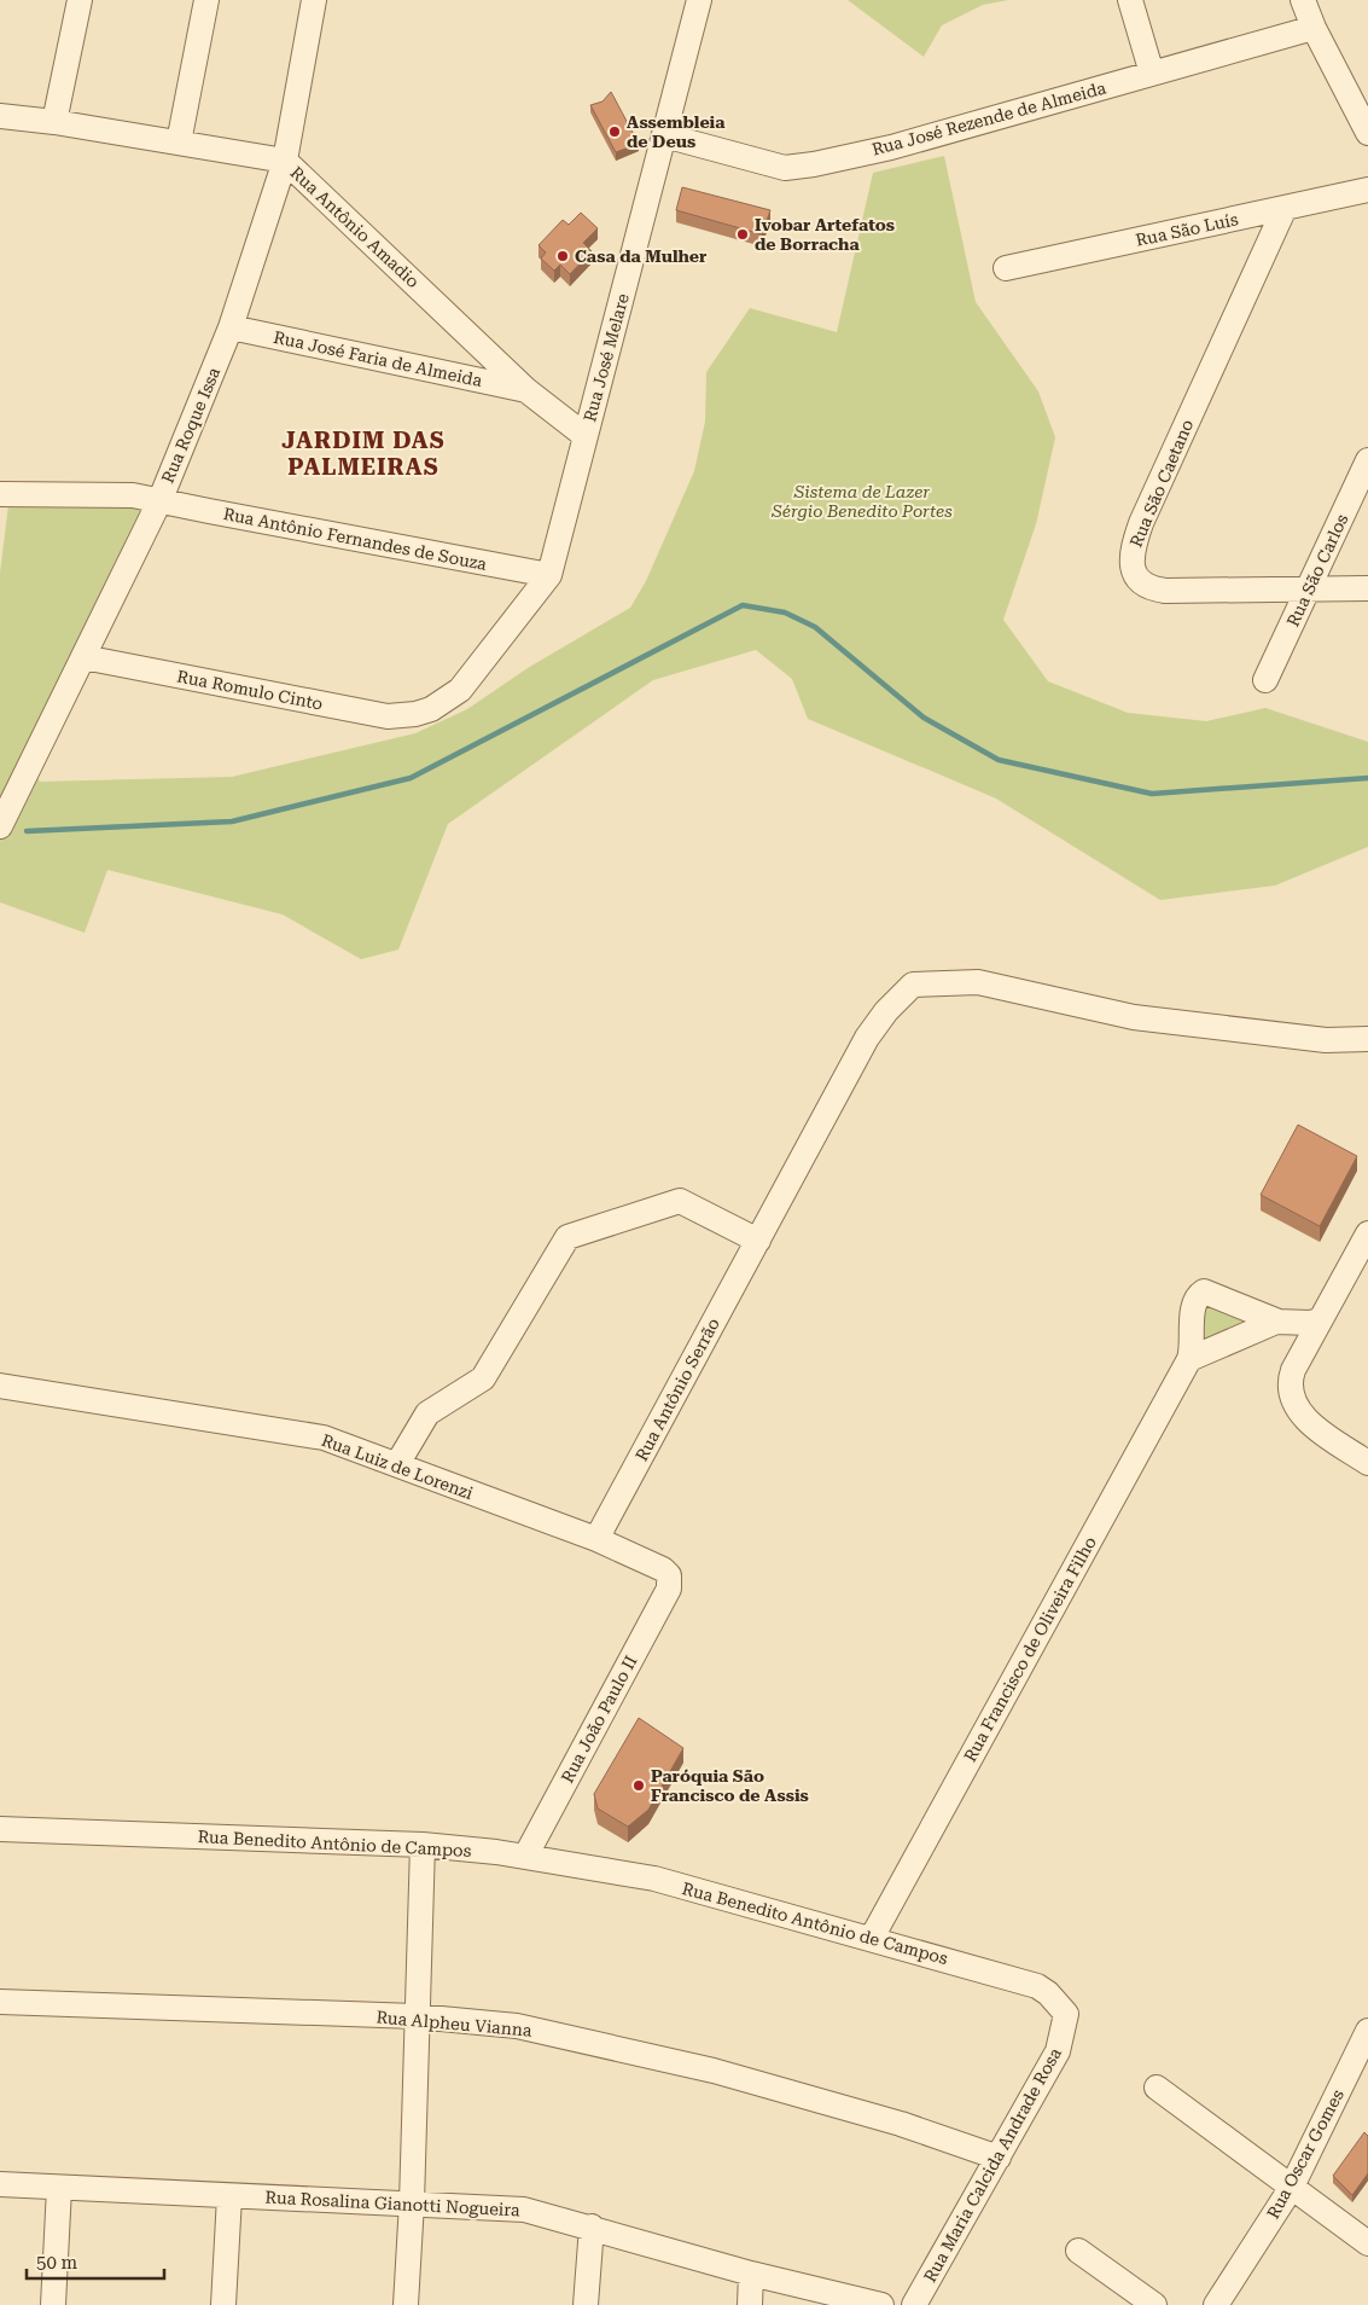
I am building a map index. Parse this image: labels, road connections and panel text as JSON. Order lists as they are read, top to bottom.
{
  "streets": {
    "street": [
      "Rua José Rezende de Almeida",
      "Rua Antônio Amadio",
      "Rua São Luís",
      "Rua José Melare",
      "Rua José Faria de Almeida",
      "Rua Roque Issa",
      "Rua São Caetano",
      "Rua Antônio Fernandes de Souza",
      "Rua São Carlos",
      "Rua Romulo Cinto",
      "Rua Antônio Serrão",
      "Rua Luiz de Lorenzi",
      "Rua Francisco de Oliveira Filho",
      "Rua João Paulo II",
      "Rua Benedito Antônio de Campos",
      "Rua Alpheu Vianna",
      "Rua Oscar Gomes",
      "Rua Maria Calcida Andrade Rosa",
      "Rua Rosalina Gianotti Nogueira"
    ]
  },
  "crossings": [
    ["Rua José Rezende de Almeida", "Rua José Melare"],
    ["Rua Antônio Amadio", "Rua José Melare"],
    ["Rua Antônio Amadio", "Rua José Faria de Almeida"],
    ["Rua Antônio Amadio", "Rua Roque Issa"],
    ["Rua São Luís", "Rua São Caetano"],
    ["Rua José Melare", "Rua Antônio Fernandes de Souza"],
    ["Rua José Melare", "Rua Romulo Cinto"],
    ["Rua José Faria de Almeida", "Rua Roque Issa"],
    ["Rua Roque Issa", "Rua Antônio Fernandes de Souza"],
    ["Rua Roque Issa", "Rua Romulo Cinto"],
    ["Rua São Caetano", "Rua São Carlos"],
    ["Rua Antônio Fernandes de Souza", "Rua Romulo Cinto"],
    ["Rua Antônio Serrão", "Rua Luiz de Lorenzi"],
    ["Rua Luiz de Lorenzi", "Rua João Paulo II"],
    ["Rua Francisco de Oliveira Filho", "Rua Benedito Antônio de Campos"],
    ["Rua João Paulo II", "Rua Benedito Antônio de Campos"],
    ["Rua Benedito Antônio de Campos", "Rua Maria Calcida Andrade Rosa"],
    ["Rua Alpheu Vianna", "Rua Maria Calcida Andrade Rosa"]
  ],
  "districts": ["JARDIM DAS PALMEIRAS"],
  "parks": ["Sistema de Lazer Sérgio Benedito Portes"],
  "places": [
    "Assembleia de Deus",
    "Ivobar Artefatos de Borracha",
    "Casa da Mulher",
    "Paróquia São Francisco de Assis"
  ],
  "scale_bar": "50 m"
}
